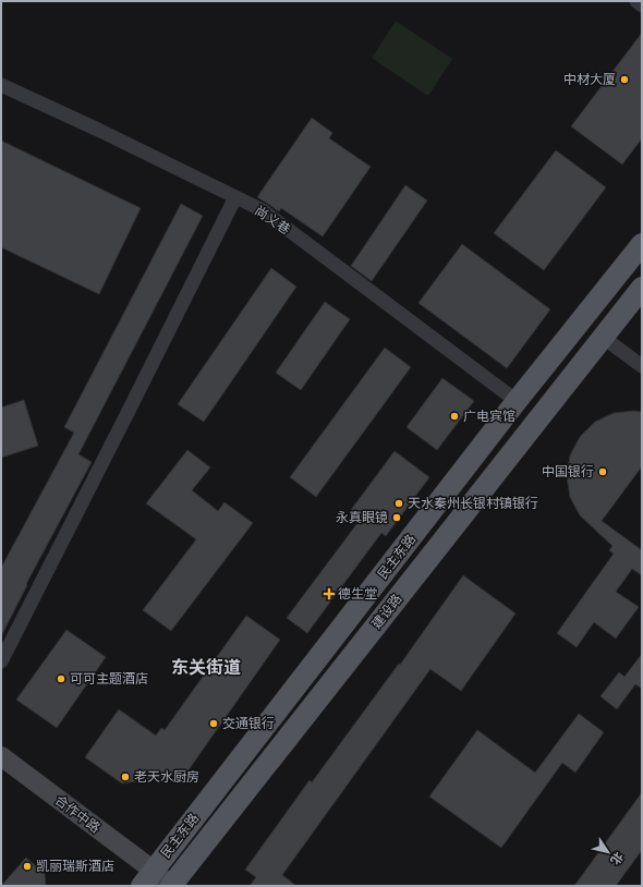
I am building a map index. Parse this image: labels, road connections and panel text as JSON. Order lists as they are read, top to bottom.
{
  "streets": {
    "main road": ["民主东路", "建设路", "合作中路"],
    "street": ["尚义巷"]
  },
  "crossings": [
    ["尚义巷", "民主东路"],
    ["民主东路", "合作中路"],
    ["建设路", "合作中路"]
  ],
  "districts": ["东关街道"],
  "places": {
    "other": [
      "中材大厦",
      "广电宾馆",
      "中国银行",
      "天水秦州长银村镇银行",
      "永真眼镜",
      "可可主题酒店",
      "交通银行",
      "老天水厨房",
      "凯丽瑞斯酒店"
    ],
    "health": ["德生堂"]
  },
  "north": "bottom right"
}
